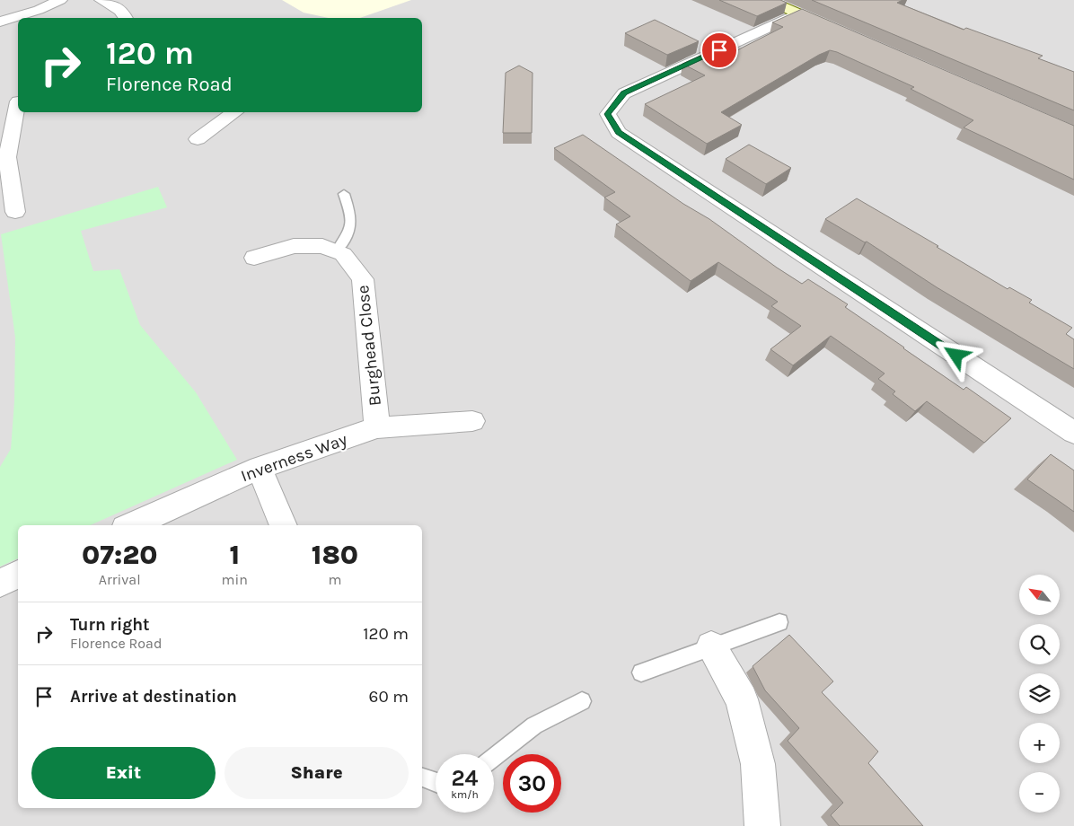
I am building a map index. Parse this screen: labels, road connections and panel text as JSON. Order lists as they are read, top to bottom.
{
  "streets": {
    "street": ["Burghead Close", "Inverness Way"]
  },
  "crossings": [
    ["Burghead Close", "Inverness Way"]
  ],
  "north": "top left",
  "page": {
    "turn": ["120 m", "Florence Road"],
    "eta": [
      "07:20",
      "Arrival",
      "1",
      "min",
      "180",
      "m"
    ],
    "map_buttons": ["+", "−"],
    "list": [
      {
        "name": "Turn right",
        "note": "Florence Road",
        "value": "120 m"
      },
      {
        "name": "Arrive at destination",
        "value": "60 m"
      }
    ],
    "buttons": ["Exit", "Share"],
    "speed": "24 km/h",
    "limit": "30"
  }
}
